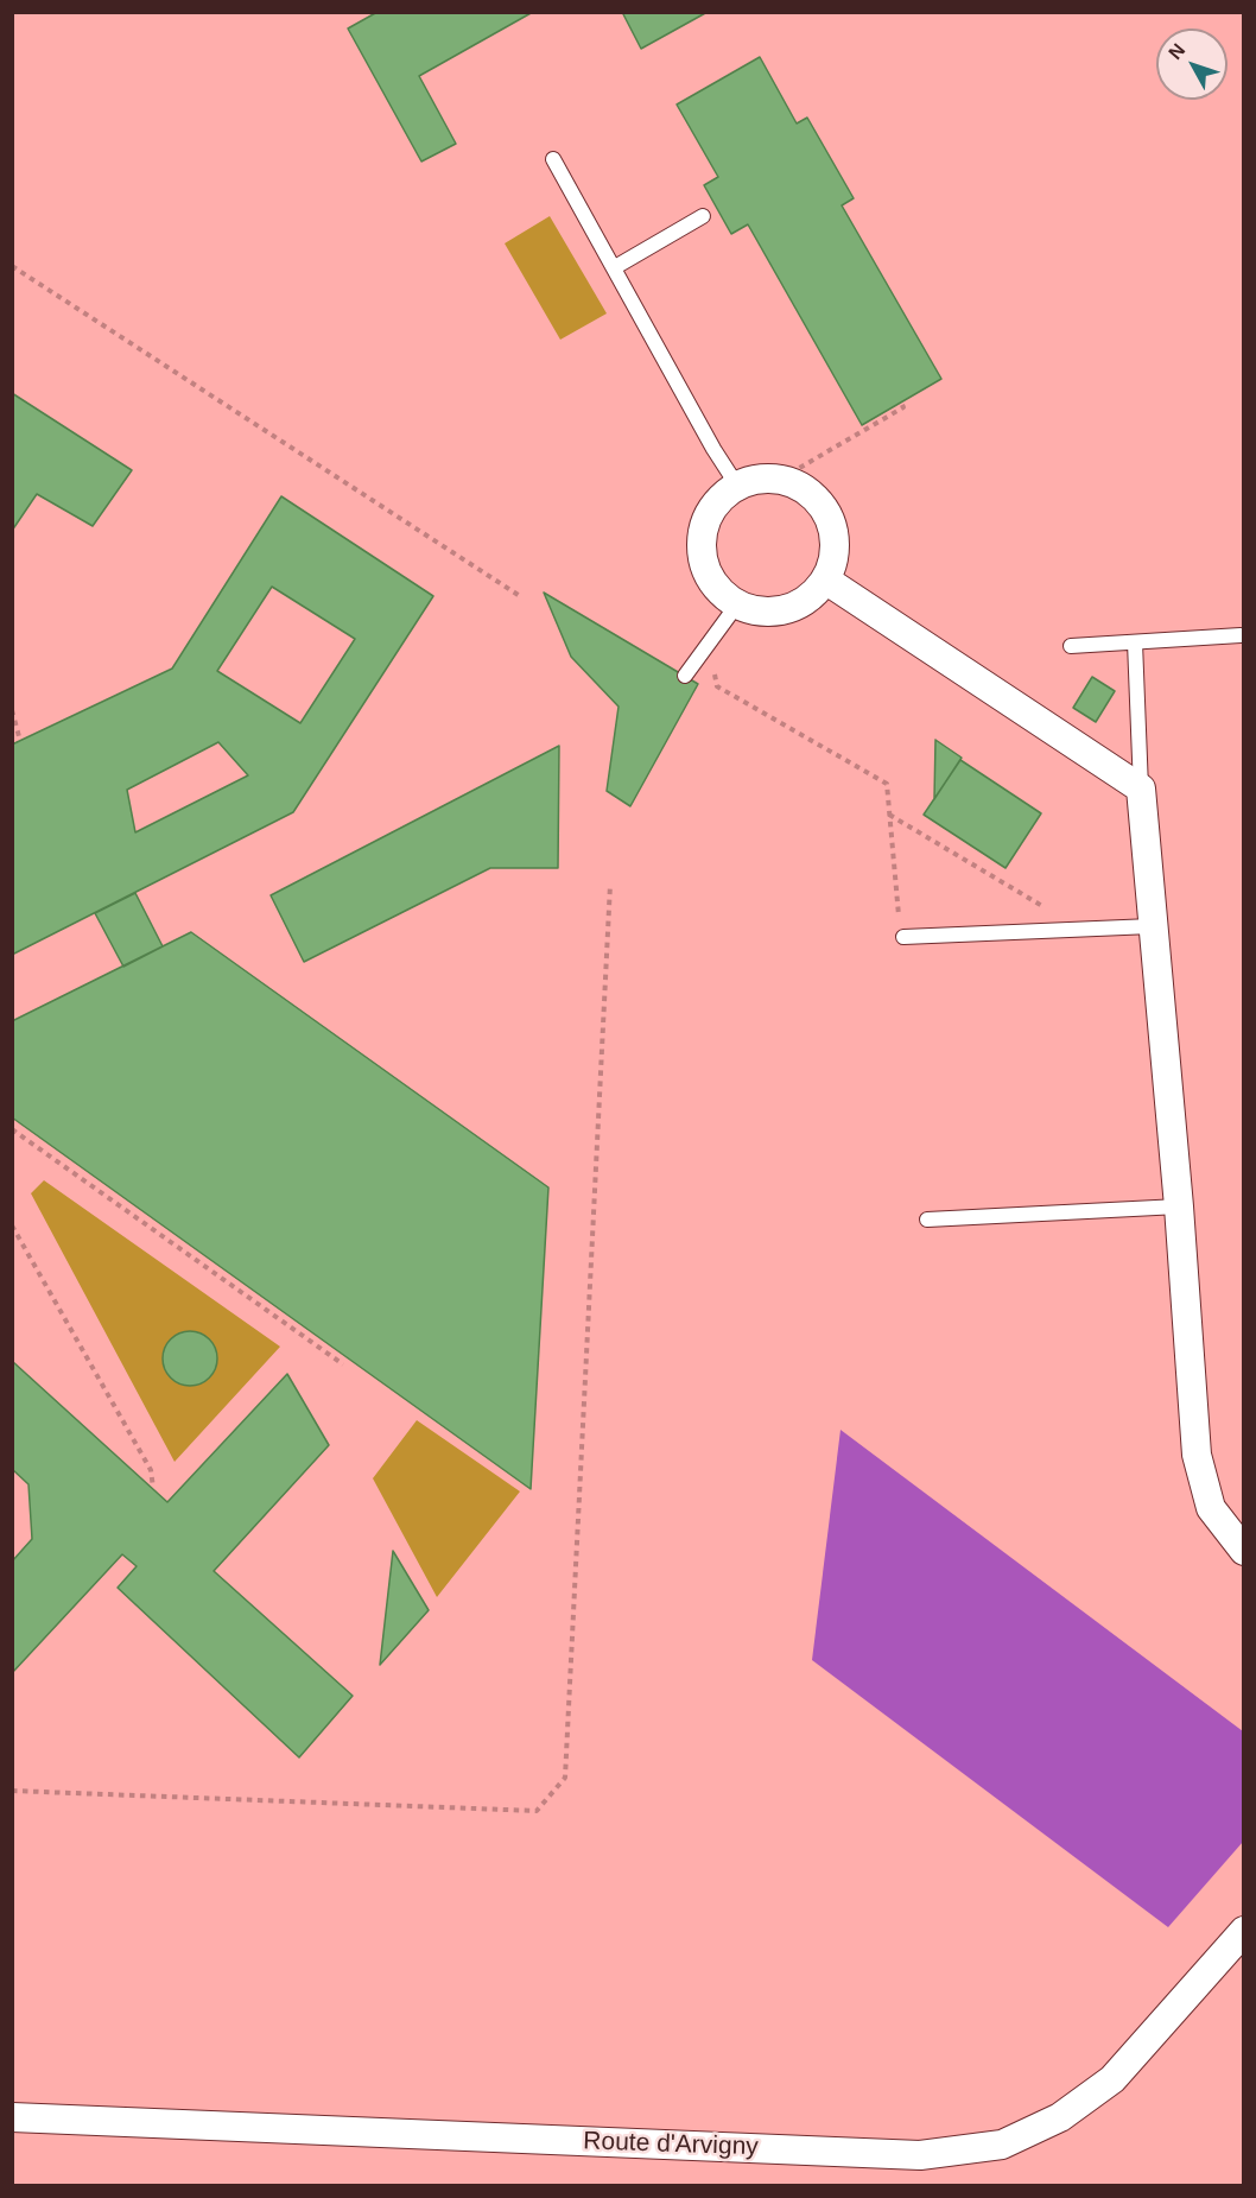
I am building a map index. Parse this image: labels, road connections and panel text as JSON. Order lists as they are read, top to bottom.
{
  "streets": {
    "street": ["Route d'Arvigny"]
  },
  "north": "top left"
}
